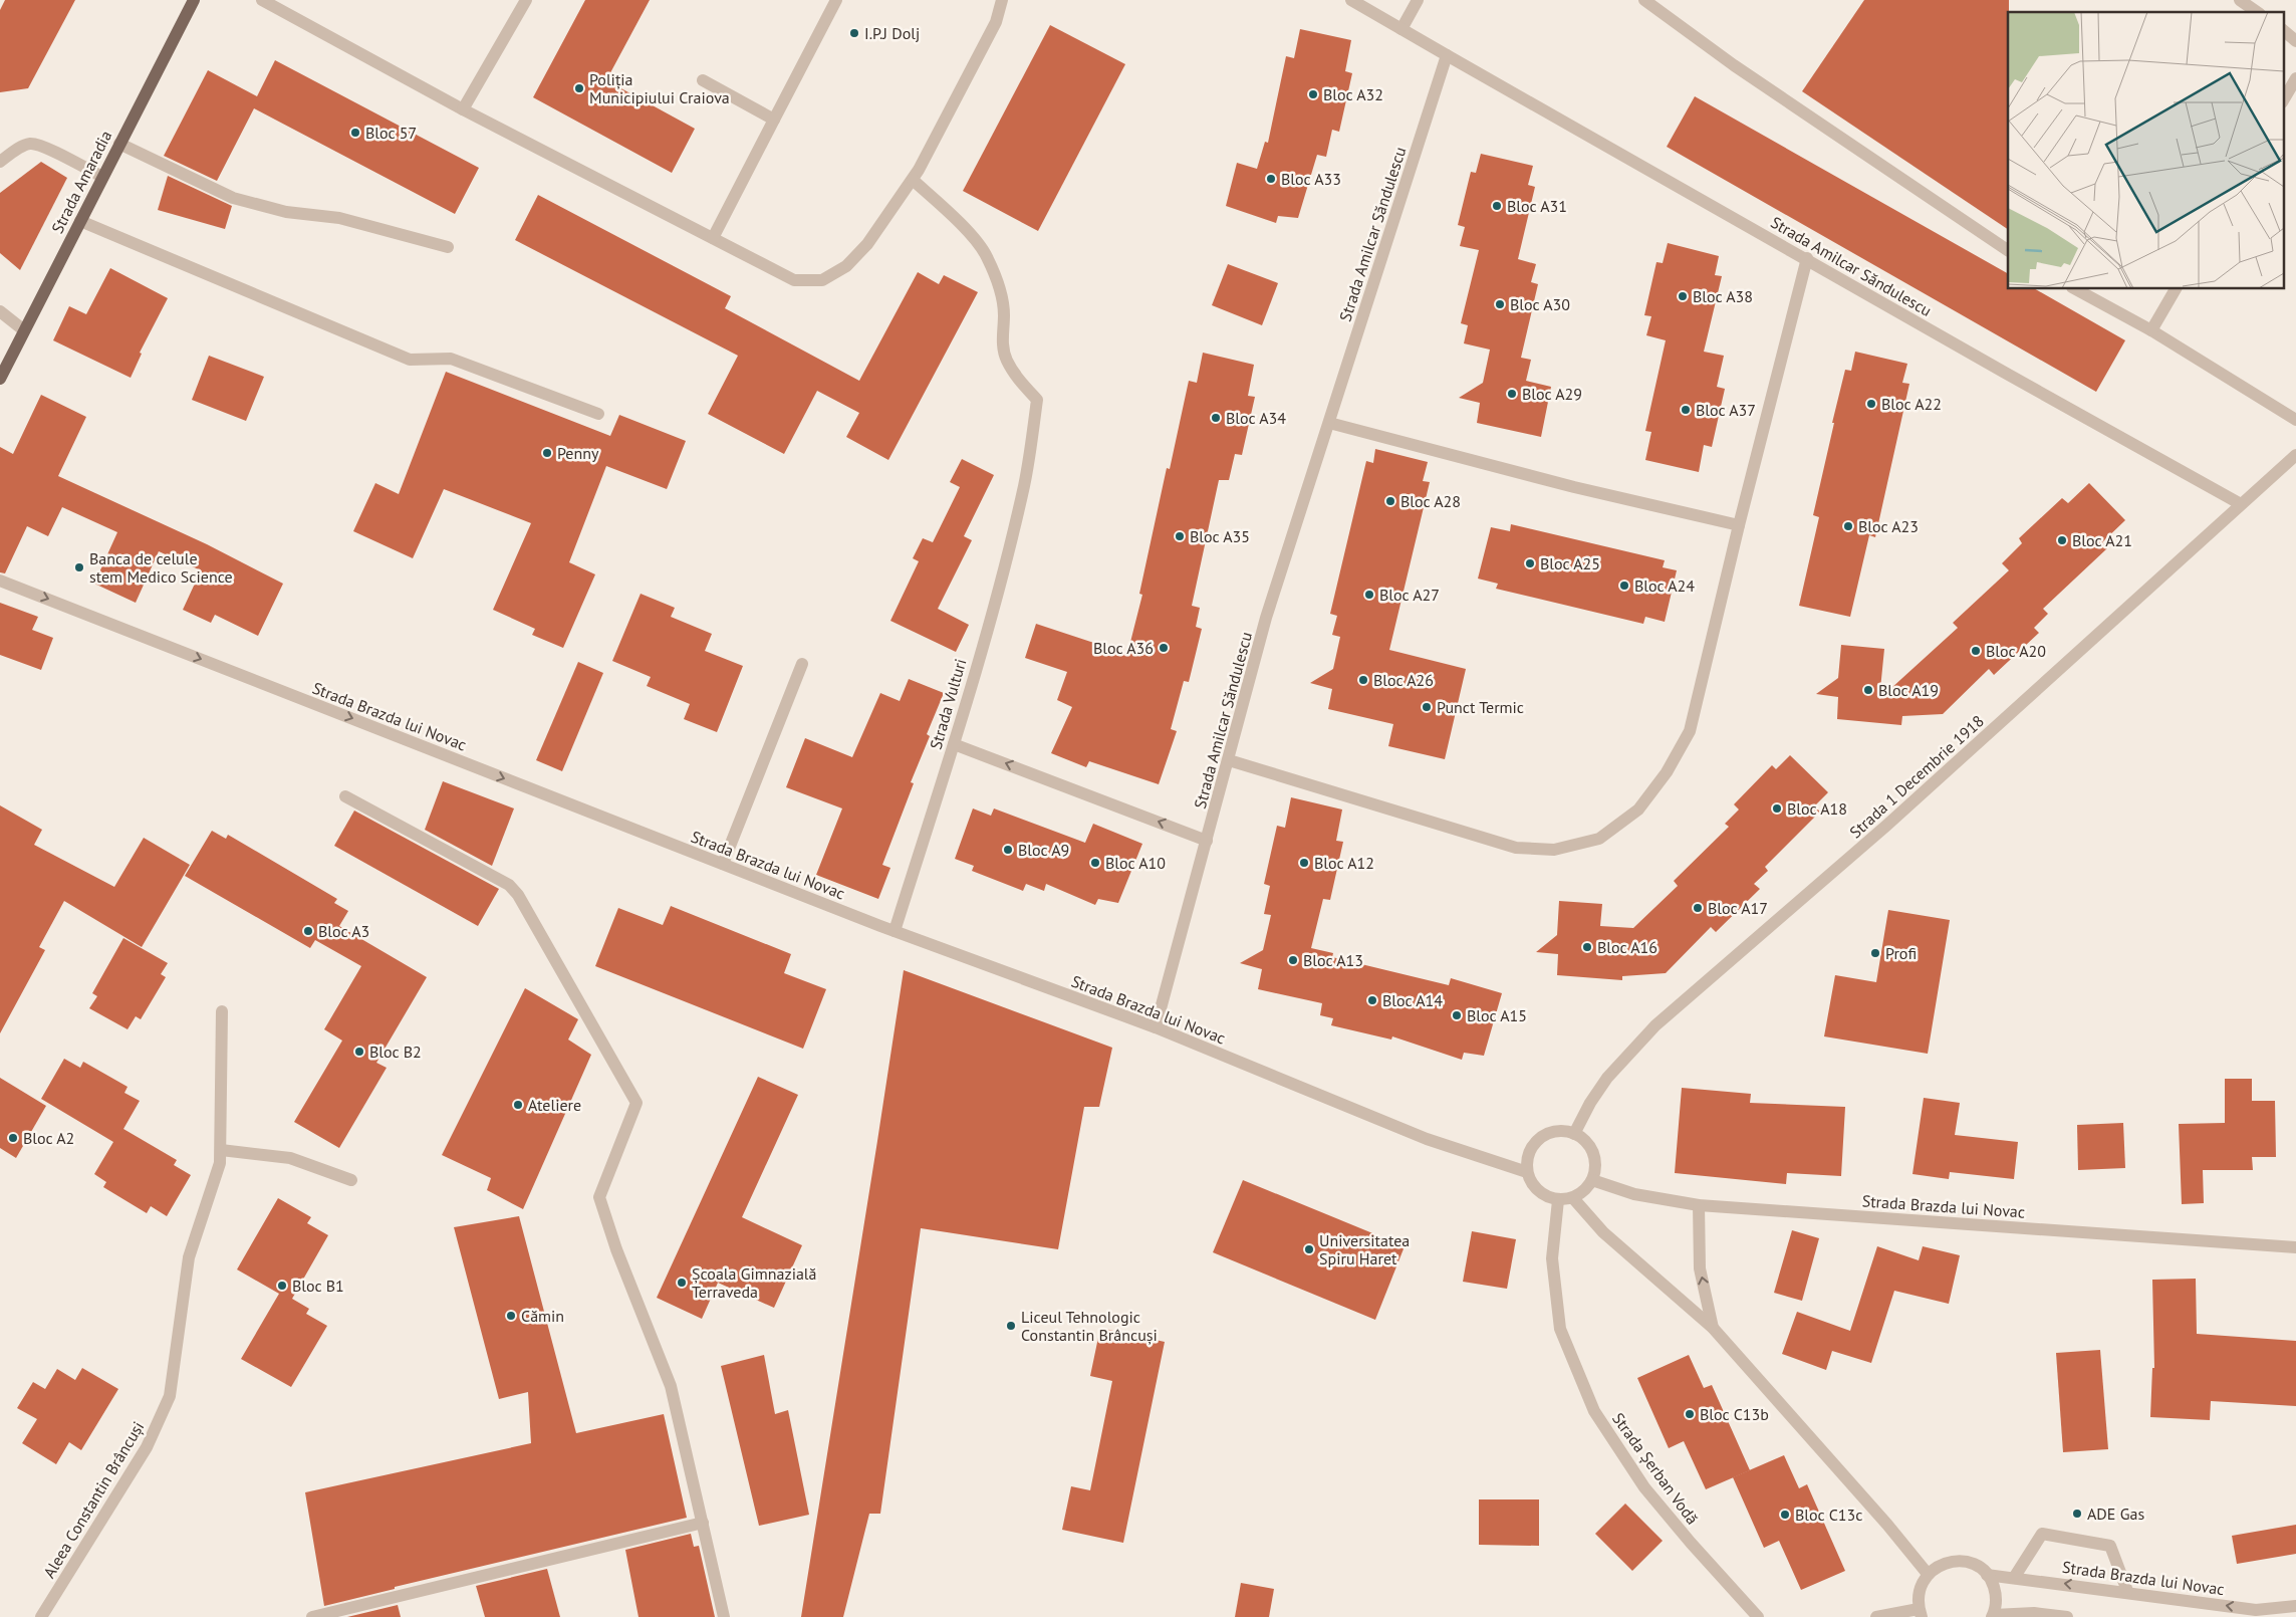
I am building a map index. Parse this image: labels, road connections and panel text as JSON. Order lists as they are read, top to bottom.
{
  "streets": {
    "main road": ["Strada Amaradia"],
    "street": [
      "Strada Amilcar Săndulescu",
      "Strada Vulturi",
      "Strada Brazda lui Novac",
      "Strada 1 Decembrie 1918",
      "Strada Șerban Vodă",
      "Aleea Constantin Brâncuși"
    ]
  },
  "crossings": [
    ["Strada Amilcar Săndulescu", "Strada Brazda lui Novac"],
    ["Strada Amilcar Săndulescu", "Strada 1 Decembrie 1918"],
    ["Strada Vulturi", "Strada Brazda lui Novac"],
    ["Strada Brazda lui Novac", "Strada 1 Decembrie 1918"],
    ["Strada Brazda lui Novac", "Strada Șerban Vodă"],
    ["Strada 1 Decembrie 1918", "Strada Șerban Vodă"]
  ],
  "places": [
    "I.P.J Dolj",
    "Poliția Municipiului Craiova",
    "Bloc A32",
    "Bloc 57",
    "Bloc A33",
    "Bloc A31",
    "Bloc A38",
    "Bloc A30",
    "Bloc A29",
    "Bloc A22",
    "Bloc A37",
    "Bloc A34",
    "Penny",
    "Bloc A28",
    "Bloc A23",
    "Bloc A35",
    "Bloc A21",
    "Bloc A25",
    "Banca de celule stem Medico Science",
    "Bloc A24",
    "Bloc A27",
    "Bloc A36",
    "Bloc A20",
    "Bloc A26",
    "Bloc A19",
    "Punct Termic",
    "Bloc A18",
    "Bloc A9",
    "Bloc A10",
    "Bloc A12",
    "Bloc A17",
    "Bloc A3",
    "Bloc A16",
    "Profi",
    "Bloc A13",
    "Bloc A14",
    "Bloc A15",
    "Bloc B2",
    "Ateliere",
    "Bloc A2",
    "Universitatea Spiru Haret",
    "Școala Gimnazială Terraveda",
    "Bloc B1",
    "Cămin",
    "Liceul Tehnologic Constantin Brâncuși",
    "Bloc C13b",
    "ADE Gas",
    "Bloc C13c"
  ]
}
